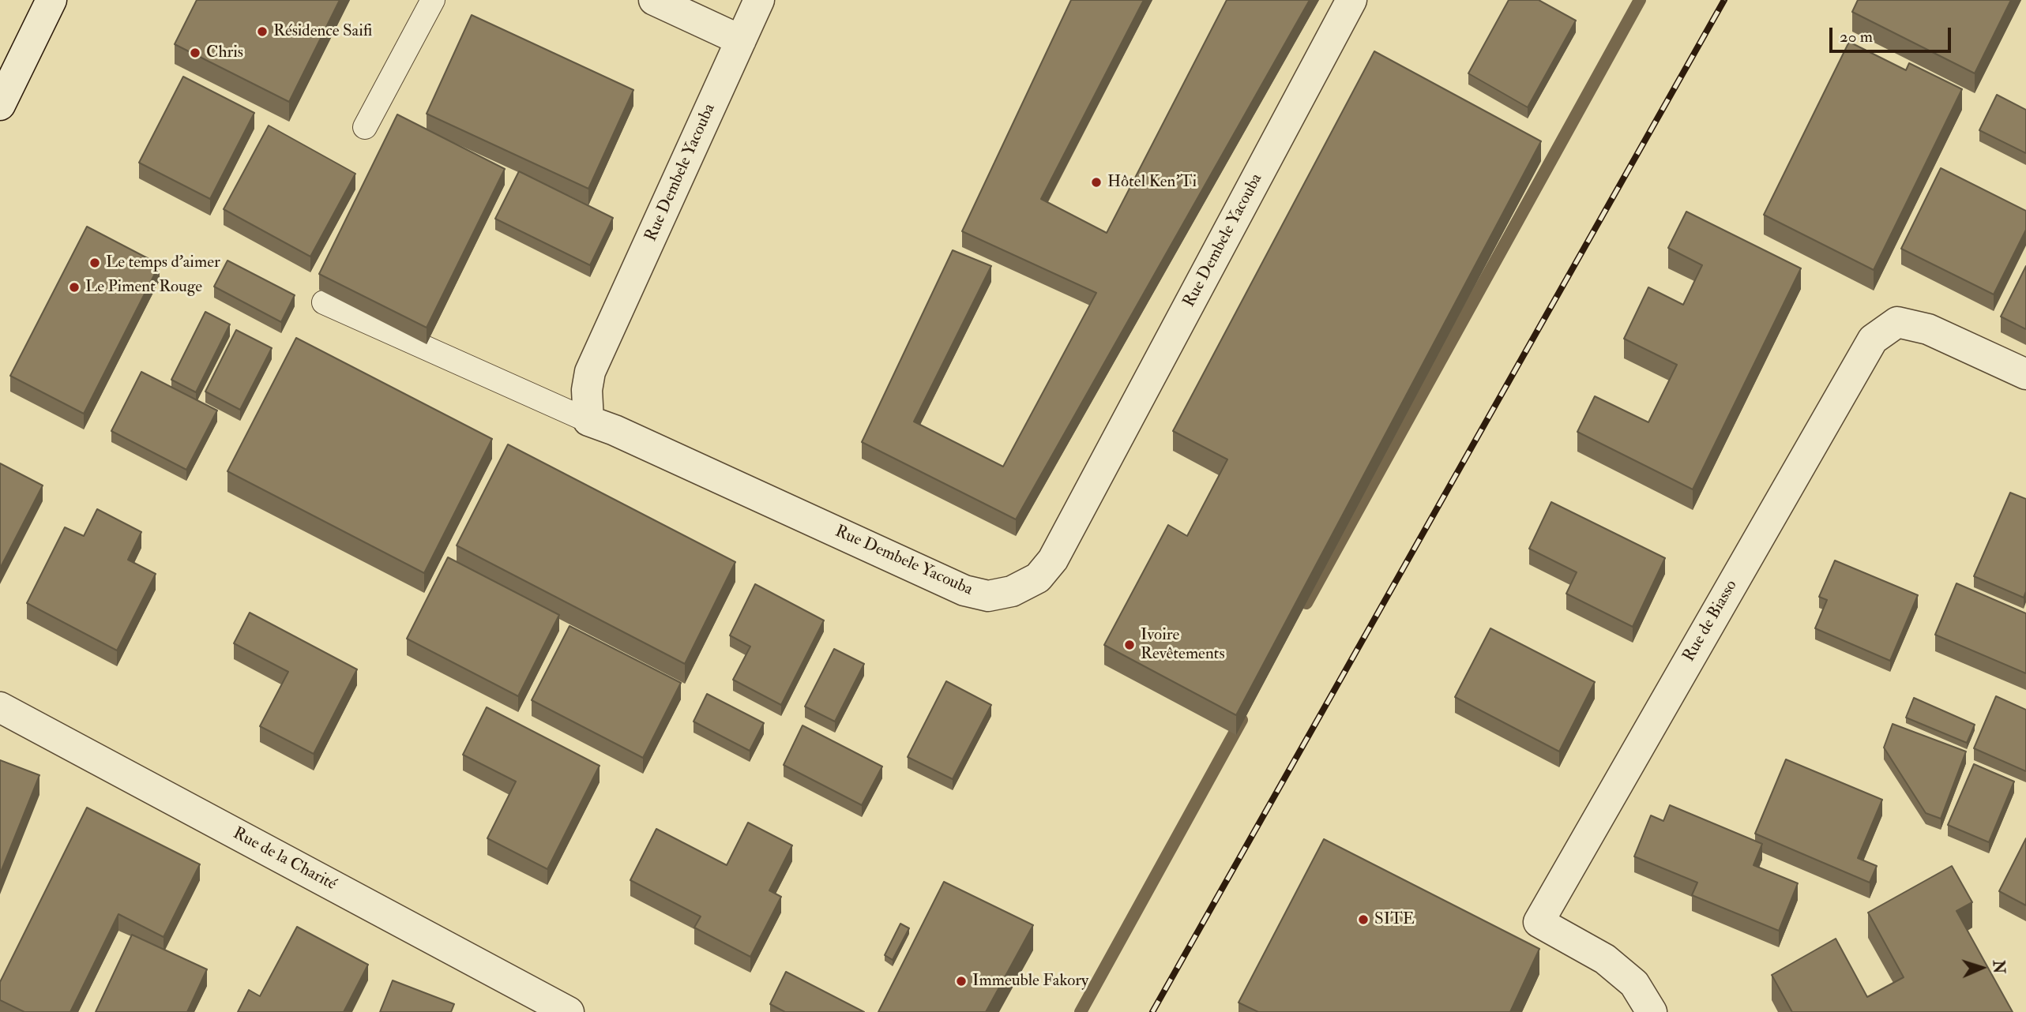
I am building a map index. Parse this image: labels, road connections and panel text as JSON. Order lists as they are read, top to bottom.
{
  "streets": {
    "street": ["Rue Dembele Yacouba", "Rue de Biasso", "Rue de la Charité"]
  },
  "places": [
    "Résidence Saifi",
    "Chris",
    "Hôtel Ken'Ti",
    "Le temps d'aimer",
    "Le Piment Rouge",
    "Ivoire Revêtements",
    "SITE",
    "Immeuble Fakory"
  ],
  "scale_bar": "20 m",
  "north": "right"
}
